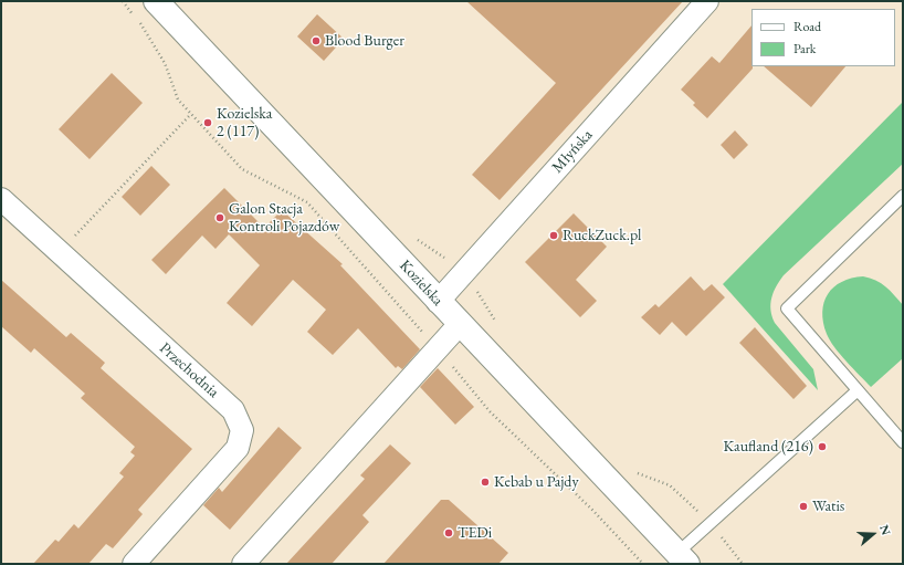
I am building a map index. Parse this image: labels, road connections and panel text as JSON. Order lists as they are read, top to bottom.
{
  "streets": {
    "main road": ["Kozielska"],
    "street": ["Młyńska", "Przechodnia"]
  },
  "crossings": [
    ["Młyńska", "Kozielska"]
  ],
  "places": [
    "Blood Burger",
    "Kozielska 2 (117)",
    "Galon Stacja Kontroli Pojazdów",
    "RuckZuck.pl",
    "Kaufland (216)",
    "Kebab u Pajdy",
    "Watis",
    "TEDi"
  ],
  "legend": ["Road", "Park"],
  "north": "right"
}
